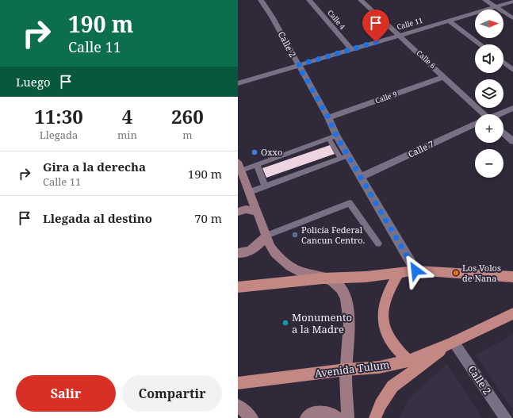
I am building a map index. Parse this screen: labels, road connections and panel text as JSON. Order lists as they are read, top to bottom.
{
  "streets": {
    "main road": ["Avenida Tulum"],
    "street": [
      "Calle 4",
      "Calle 11",
      "Calle 2",
      "Calle 6",
      "Calle 9",
      "Calle 7"
    ]
  },
  "crossings": [
    ["Calle 4", "Calle 11"],
    ["Calle 11", "Calle 2"],
    ["Calle 11", "Calle 6"],
    ["Calle 2", "Calle 9"],
    ["Calle 2", "Calle 7"],
    ["Calle 2", "Avenida Tulum"],
    ["Calle 6", "Calle 9"]
  ],
  "places": [
    "Oxxo",
    "Policía Federal Cancun Centro.",
    "Los Volos de Nana",
    "Monumento a la Madre"
  ],
  "north": "right",
  "page": {
    "turn": ["190 m", "Calle 11"],
    "map_buttons": ["+", "−"],
    "then": "Luego",
    "eta": [
      "11:30",
      "Llegada",
      "4",
      "min",
      "260",
      "m"
    ],
    "list": [
      {
        "name": "Gira a la derecha",
        "note": "Calle 11",
        "value": "190 m"
      },
      {
        "name": "Llegada al destino",
        "value": "70 m"
      }
    ],
    "buttons": ["Salir", "Compartir"]
  }
}
